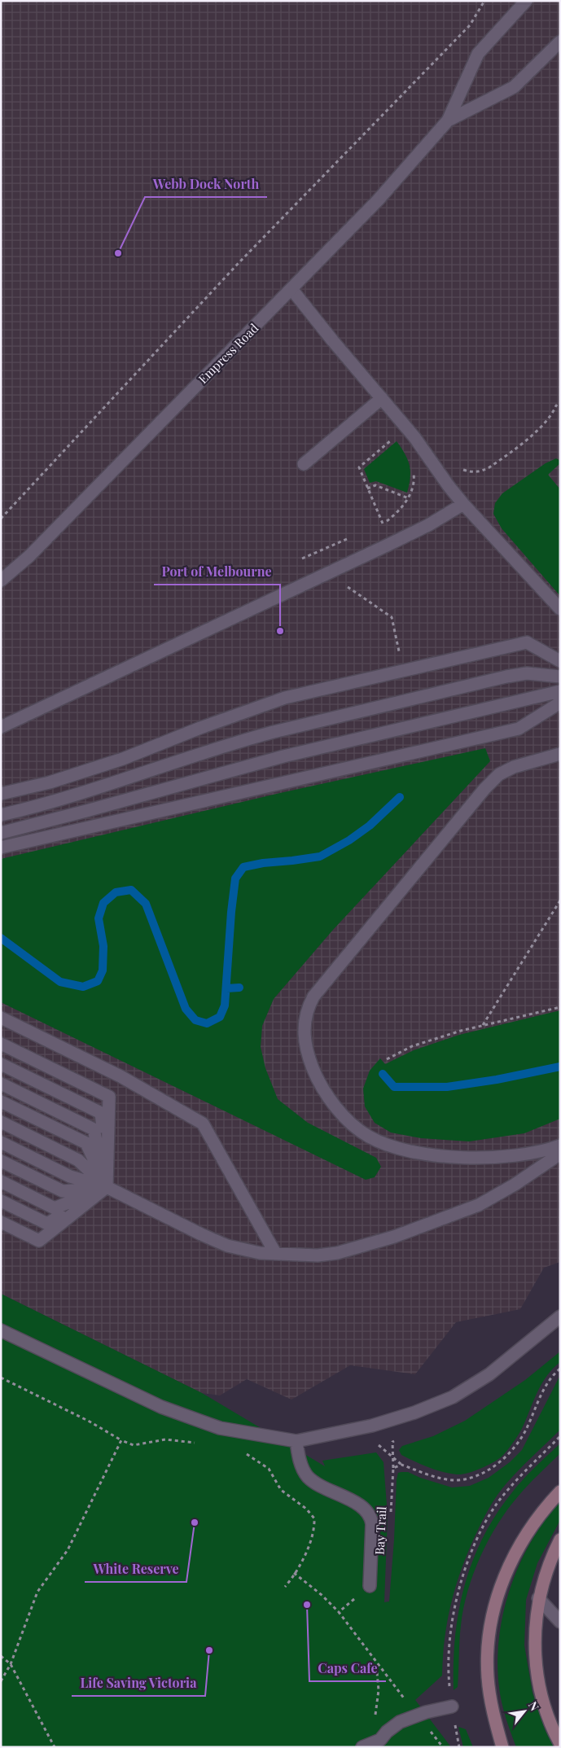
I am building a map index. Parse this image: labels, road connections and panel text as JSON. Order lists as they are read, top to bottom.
{
  "streets": {
    "street": ["Empress Road"],
    "path": ["Bay Trail"]
  },
  "places": [
    "Webb Dock North",
    "Port of Melbourne",
    "White Reserve",
    "Caps Cafe",
    "Life Saving Victoria"
  ],
  "north": "top right"
}
